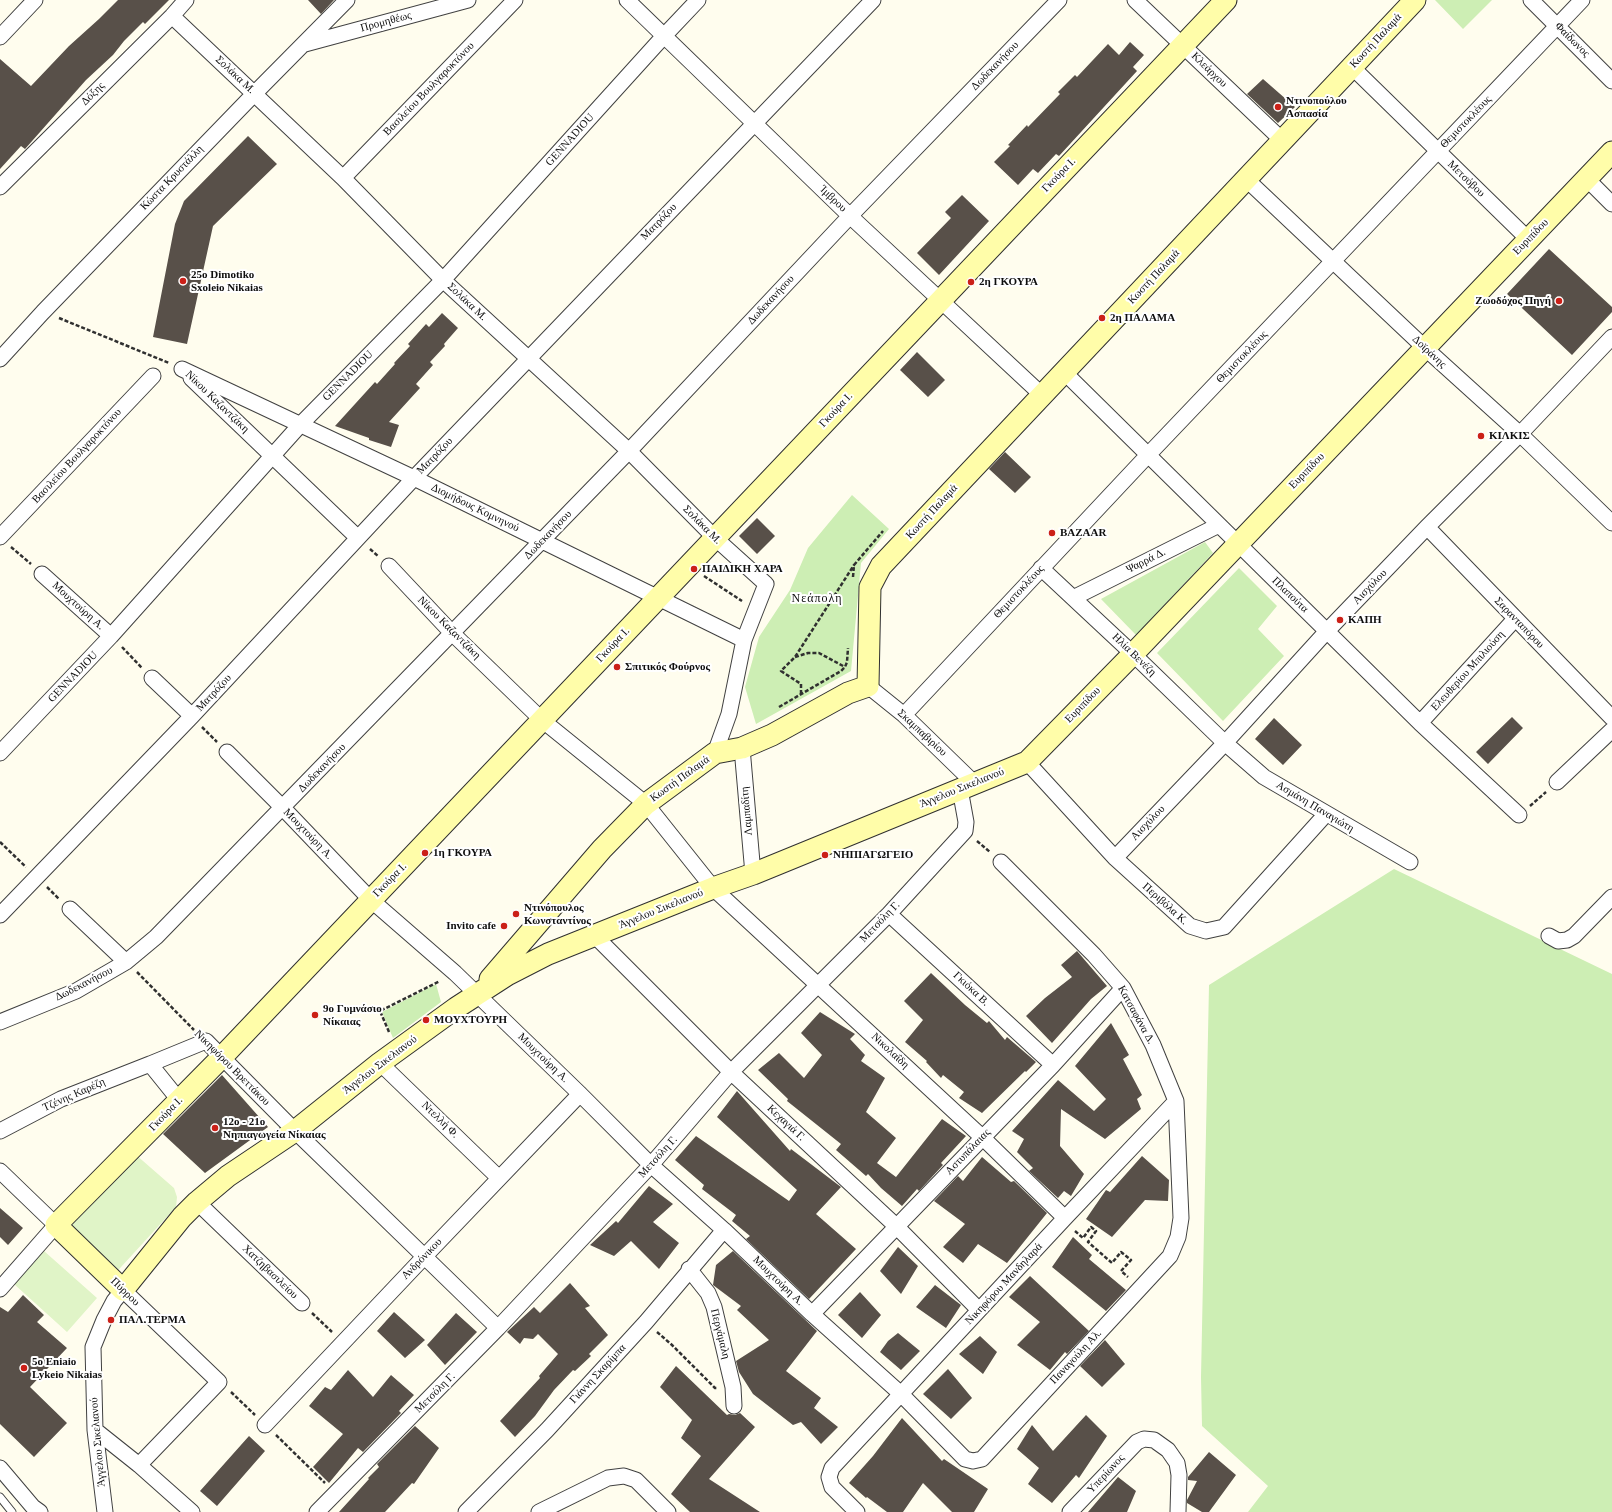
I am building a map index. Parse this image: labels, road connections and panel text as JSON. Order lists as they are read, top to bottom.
{
  "streets": {
    "street": [
      "Προμηθέως",
      "Φαίδωνος",
      "Κωστή Παλαμά",
      "Δωδεκανήσου",
      "Κλεάρχου",
      "Σολάκα Μ.",
      "Βασιλείου Βουλγαροκτόνου",
      "Δόξης",
      "Θεμιστοκλέους",
      "GENNADIOU",
      "Γκούρα Ι.",
      "Κώστα Κρυστάλλη",
      "Μετσόβου",
      "Ίμβρου",
      "Ματρόζου",
      "Ευριπίδου",
      "Δοϊράνης",
      "Νίκου Καζαντζάκη",
      "Διομήδους Κομνηνού",
      "Ψαρρά Δ.",
      "Αισχύλου",
      "Πλαπούτα",
      "Μουχτούρη Α.",
      "Σαρανταπόρου",
      "Ηλία Βενέζη",
      "Ελευθερίου Μπιλιούση",
      "Σκαμπαβιρίου",
      "Άγγελου Σικελιανού",
      "Ασμάνη Παναγιώτη",
      "Λαμπαδίτη",
      "Περιβόλα Κ.",
      "Μετσόλη Γ.",
      "Γκιόκα Β.",
      "Κατσαφάνα Δ.",
      "Νικολαΐδη",
      "Νικηφόρου Βρεττάκου",
      "Τζένης Καρέζη",
      "Ντελλή Φ.",
      "Κεχαγιά Γ.",
      "Αστυπάλαιας",
      "Ανδρόνικου",
      "Χατζηβασιλείου",
      "Νικηφόρου Μανδηλαρά",
      "Πύρρου",
      "Περγάμαλη",
      "Παναγούλη Αλ.",
      "Γιάννη Σκαρίμπα",
      "Υπερίωνος"
    ]
  },
  "crossings": [
    ["Προμηθέως", "Κώστα Κρυστάλλη"],
    ["Φαίδωνος", "Θεμιστοκλέους"],
    ["Κωστή Παλαμά", "Κλεάρχου"],
    ["Κωστή Παλαμά", "Μετσόβου"],
    ["Κωστή Παλαμά", "Ίμβρου"],
    ["Κωστή Παλαμά", "Δοϊράνης"],
    ["Κωστή Παλαμά", "Νίκου Καζαντζάκη"],
    ["Κωστή Παλαμά", "Πλαπούτα"],
    ["Κωστή Παλαμά", "Μουχτούρη Α."],
    ["Κωστή Παλαμά", "Σκαμπαβιρίου"],
    ["Κωστή Παλαμά", "Άγγελου Σικελιανού"],
    ["Κωστή Παλαμά", "Λαμπαδίτη"],
    ["Δωδεκανήσου", "Σολάκα Μ."],
    ["Δωδεκανήσου", "Ίμβρου"],
    ["Δωδεκανήσου", "Νίκου Καζαντζάκη"],
    ["Δωδεκανήσου", "Διομήδους Κομνηνού"],
    ["Δωδεκανήσου", "Μουχτούρη Α."],
    ["Δωδεκανήσου", "Νικηφόρου Βρεττάκου"],
    ["Κλεάρχου", "Γκούρα Ι."],
    ["Σολάκα Μ.", "Βασιλείου Βουλγαροκτόνου"],
    ["Σολάκα Μ.", "Δόξης"],
    ["Σολάκα Μ.", "GENNADIOU"],
    ["Σολάκα Μ.", "Γκούρα Ι."],
    ["Σολάκα Μ.", "Κώστα Κρυστάλλη"],
    ["Σολάκα Μ.", "Ματρόζου"],
    ["Θεμιστοκλέους", "Μετσόβου"],
    ["Θεμιστοκλέους", "Δοϊράνης"],
    ["Θεμιστοκλέους", "Πλαπούτα"],
    ["Θεμιστοκλέους", "Ηλία Βενέζη"],
    ["Θεμιστοκλέους", "Σκαμπαβιρίου"],
    ["GENNADIOU", "Ίμβρου"],
    ["GENNADIOU", "Νίκου Καζαντζάκη"],
    ["GENNADIOU", "Διομήδους Κομνηνού"],
    ["GENNADIOU", "Μουχτούρη Α."],
    ["Γκούρα Ι.", "Ίμβρου"],
    ["Γκούρα Ι.", "Νίκου Καζαντζάκη"],
    ["Γκούρα Ι.", "Διομήδους Κομνηνού"],
    ["Γκούρα Ι.", "Μουχτούρη Α."],
    ["Γκούρα Ι.", "Νικηφόρου Βρεττάκου"],
    ["Γκούρα Ι.", "Πύρρου"],
    ["Μετσόβου", "Ευριπίδου"],
    ["Ίμβρου", "Ματρόζου"],
    ["Ματρόζου", "Νίκου Καζαντζάκη"],
    ["Ματρόζου", "Διομήδους Κομνηνού"],
    ["Ευριπίδου", "Δοϊράνης"],
    ["Ευριπίδου", "Πλαπούτα"],
    ["Ευριπίδου", "Ηλία Βενέζη"],
    ["Ευριπίδου", "Άγγελου Σικελιανού"],
    ["Ευριπίδου", "Περιβόλα Κ."],
    ["Δοϊράνης", "Αισχύλου"],
    ["Νίκου Καζαντζάκη", "Διομήδους Κομνηνού"],
    ["Νίκου Καζαντζάκη", "Άγγελου Σικελιανού"],
    ["Νίκου Καζαντζάκη", "Νικολαΐδη"],
    ["Ψαρρά Δ.", "Πλαπούτα"],
    ["Ψαρρά Δ.", "Ηλία Βενέζη"],
    ["Αισχύλου", "Πλαπούτα"],
    ["Αισχύλου", "Σαρανταπόρου"],
    ["Αισχύλου", "Ηλία Βενέζη"],
    ["Αισχύλου", "Ασμάνη Παναγιώτη"],
    ["Αισχύλου", "Περιβόλα Κ."],
    ["Πλαπούτα", "Ελευθερίου Μπιλιούση"],
    ["Μουχτούρη Α.", "Άγγελου Σικελιανού"],
    ["Μουχτούρη Α.", "Μετσόλη Γ."],
    ["Μουχτούρη Α.", "Αστυπάλαιας"],
    ["Μουχτούρη Α.", "Ανδρόνικου"],
    ["Μουχτούρη Α.", "Νικηφόρου Μανδηλαρά"],
    ["Μουχτούρη Α.", "Παναγούλη Αλ."],
    ["Μουχτούρη Α.", "Γιάννη Σκαρίμπα"],
    ["Σαρανταπόρου", "Ελευθερίου Μπιλιούση"],
    ["Ηλία Βενέζη", "Ασμάνη Παναγιώτη"],
    ["Σκαμπαβιρίου", "Άγγελου Σικελιανού"],
    ["Άγγελου Σικελιανού", "Λαμπαδίτη"],
    ["Άγγελου Σικελιανού", "Περιβόλα Κ."],
    ["Άγγελου Σικελιανού", "Νικολαΐδη"],
    ["Άγγελου Σικελιανού", "Νικηφόρου Βρεττάκου"],
    ["Άγγελου Σικελιανού", "Ντελλή Φ."],
    ["Άγγελου Σικελιανού", "Κεχαγιά Γ."],
    ["Άγγελου Σικελιανού", "Χατζηβασιλείου"],
    ["Άγγελου Σικελιανού", "Πύρρου"],
    ["Ασμάνη Παναγιώτη", "Περιβόλα Κ."],
    ["Μετσόλη Γ.", "Γκιόκα Β."],
    ["Μετσόλη Γ.", "Νικολαΐδη"],
    ["Μετσόλη Γ.", "Νικηφόρου Βρεττάκου"],
    ["Μετσόλη Γ.", "Κεχαγιά Γ."],
    ["Γκιόκα Β.", "Αστυπάλαιας"],
    ["Κατσαφάνα Δ.", "Αστυπάλαιας"],
    ["Κατσαφάνα Δ.", "Νικηφόρου Μανδηλαρά"],
    ["Κατσαφάνα Δ.", "Παναγούλη Αλ."],
    ["Νικολαΐδη", "Αστυπάλαιας"],
    ["Νικολαΐδη", "Νικηφόρου Μανδηλαρά"],
    ["Νικηφόρου Βρεττάκου", "Τζένης Καρέζη"],
    ["Νικηφόρου Βρεττάκου", "Ανδρόνικου"],
    ["Ντελλή Φ.", "Ανδρόνικου"],
    ["Κεχαγιά Γ.", "Αστυπάλαιας"],
    ["Κεχαγιά Γ.", "Νικηφόρου Μανδηλαρά"],
    ["Ανδρόνικου", "Χατζηβασιλείου"],
    ["Περγάμαλη", "Γιάννη Σκαρίμπα"]
  ],
  "districts": ["Νεάπολη"],
  "places": [
    "Ντινοπούλου Ασπασία",
    "25ο Dimotiko Sxoleio Nikaias",
    "2η ΓΚΟΥΡΑ",
    "Ζωοδόχος Πηγή",
    "2η ΠΑΛΑΜΑ",
    "ΚΙΛΚΙΣ",
    "BAZAAR",
    "ΠΑΙΔΙΚΗ ΧΑΡΑ",
    "ΚΑΠΗ",
    "Σπιτικός Φούρνος",
    "1η ΓΚΟΥΡΑ",
    "ΝΗΠΙΑΓΩΓΕΙΟ",
    "Ντινόπουλος Κωνσταντίνος",
    "Invito cafe",
    "9ο Γυμνάσιο Νίκαιας",
    "ΜΟΥΧΤΟΥΡΗ",
    "12ο - 21ο Νηπιαγωγεία Νίκαιας",
    "ΠΑΛ.ΤΕΡΜΑ",
    "5o Eniaio Lykeio Nikaias"
  ]
}
